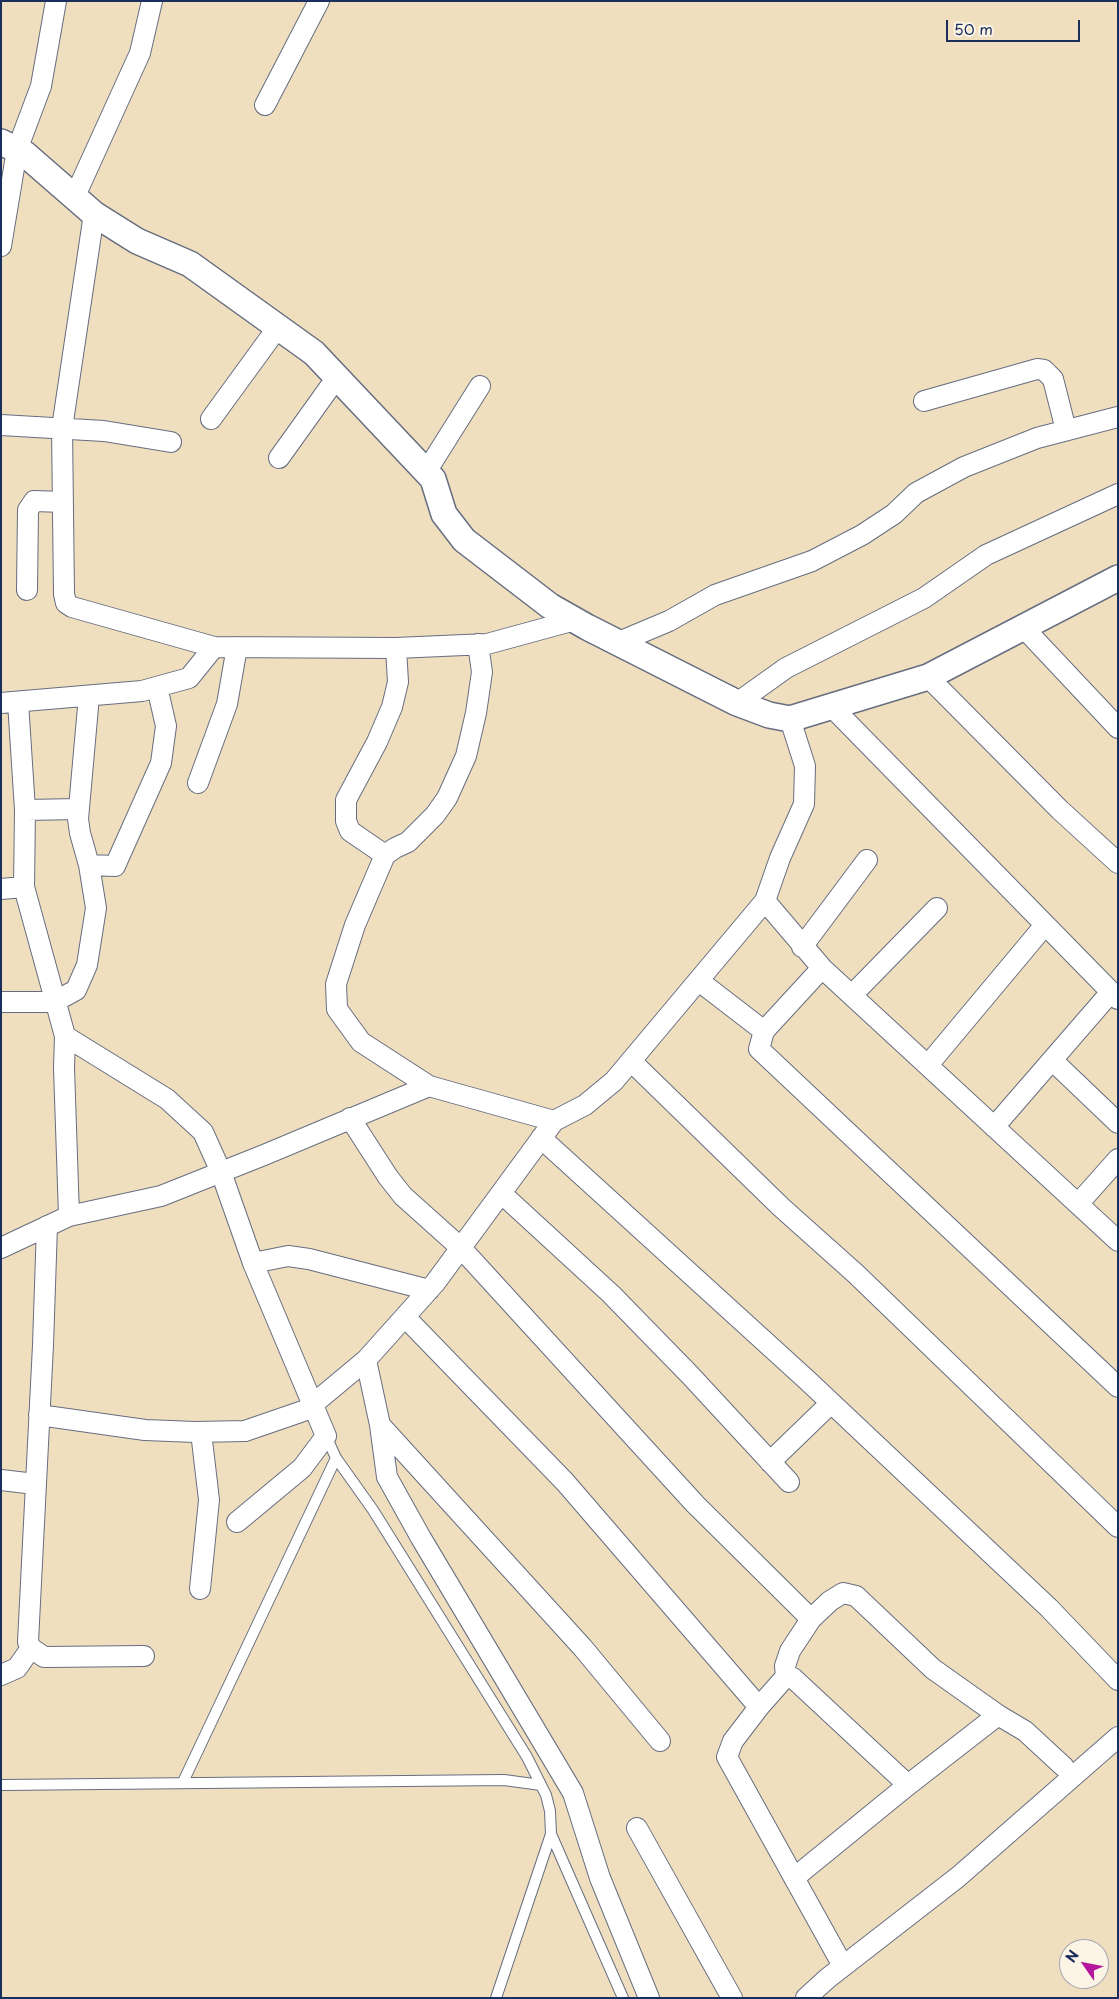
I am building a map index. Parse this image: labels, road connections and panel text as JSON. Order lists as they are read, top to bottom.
{
  "scale_bar": "50 m",
  "north": "top left"
}
